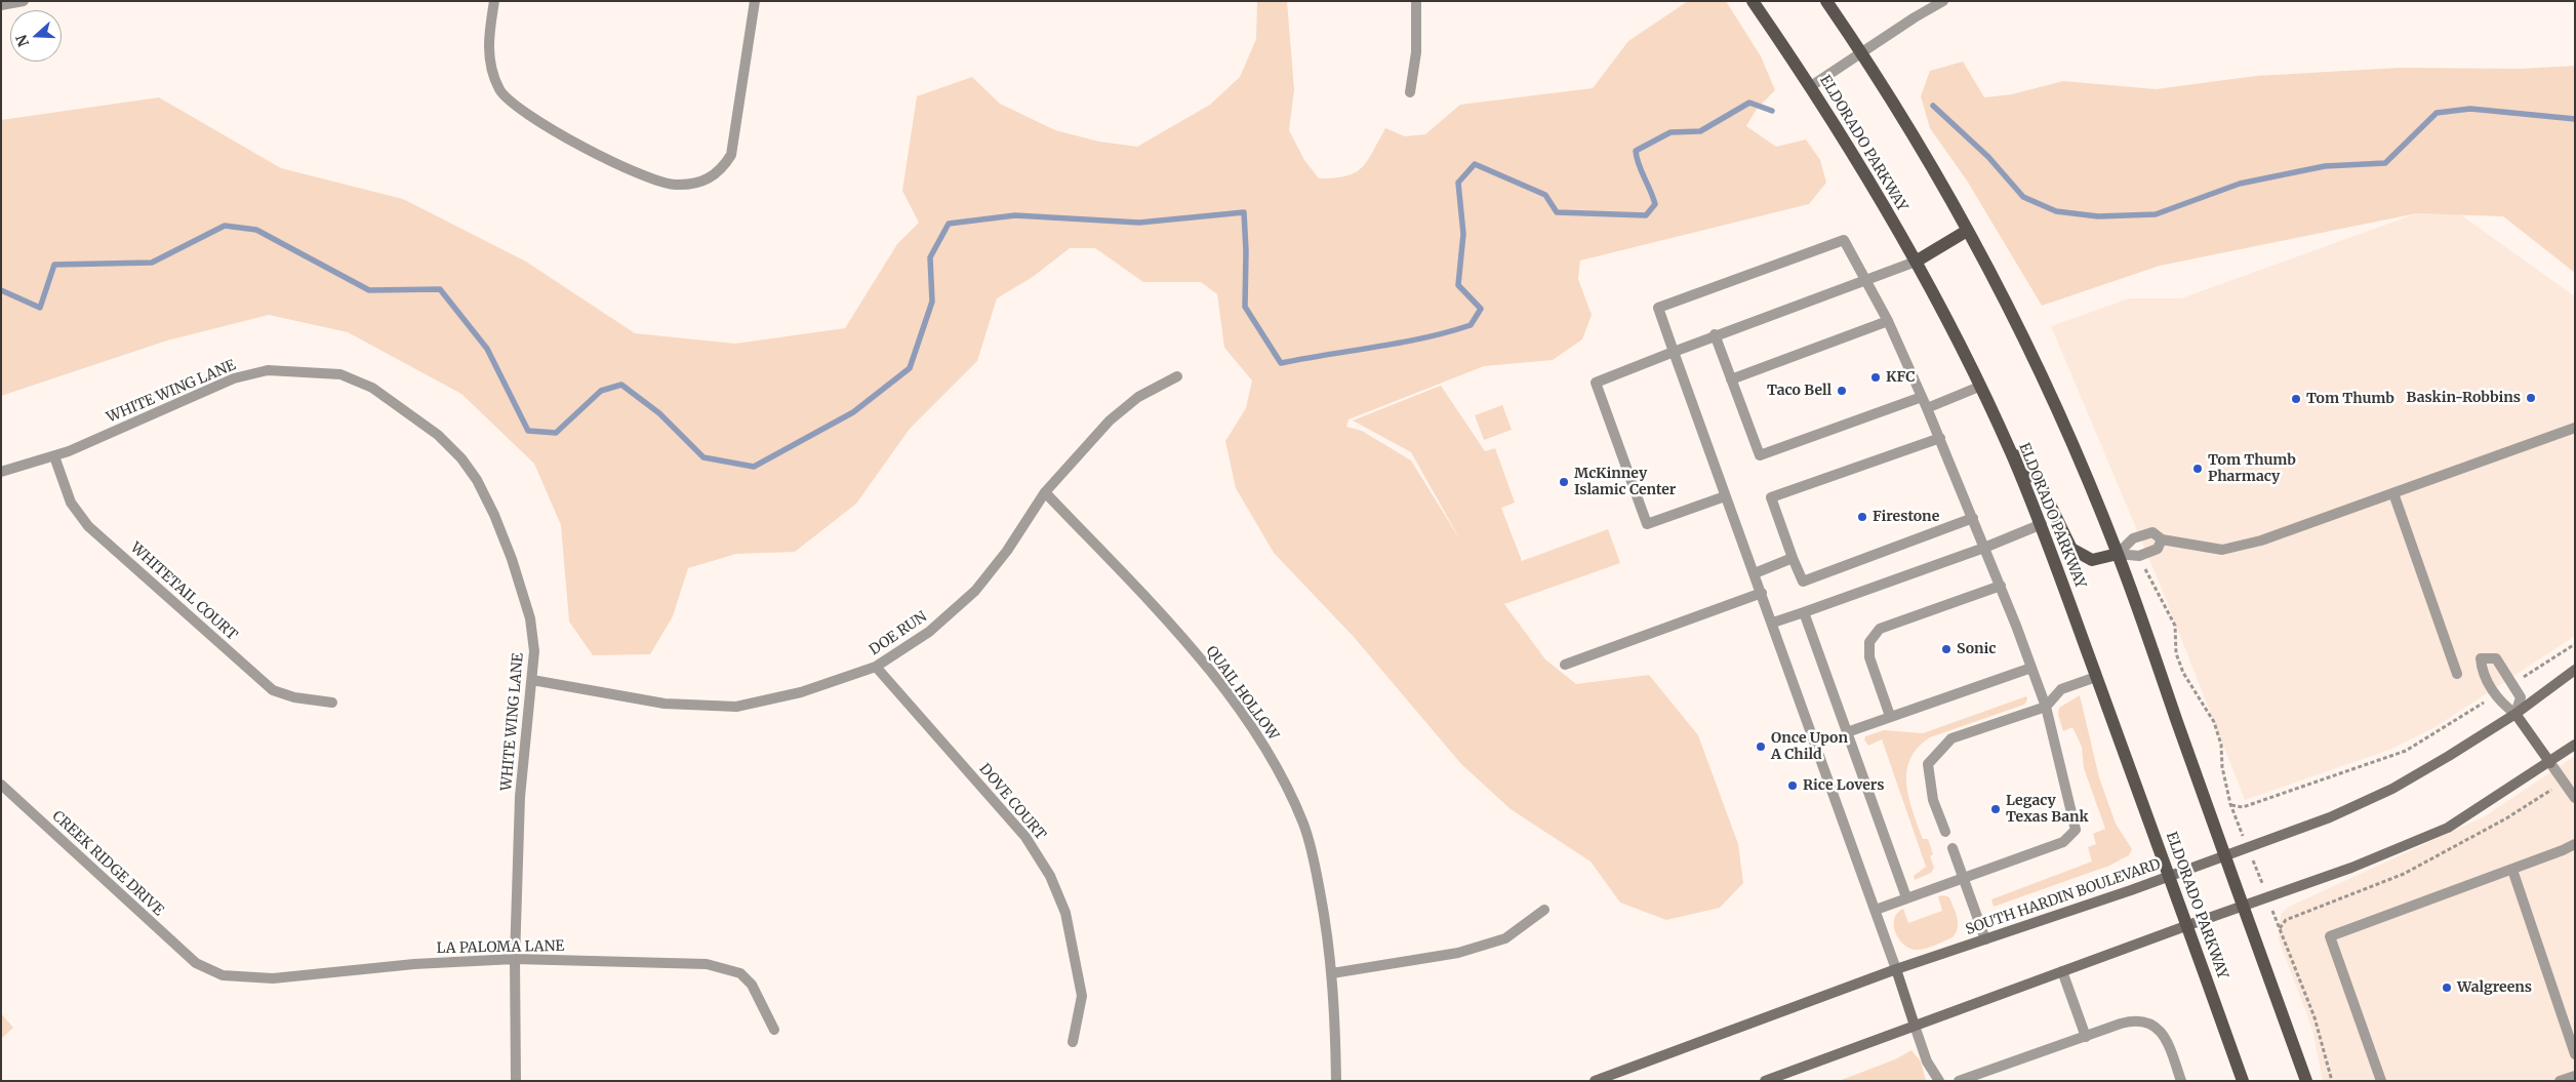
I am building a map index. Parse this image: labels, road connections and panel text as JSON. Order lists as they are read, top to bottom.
{
  "streets": {
    "main road": ["ELDORADO PARKWAY", "SOUTH HARDIN BOULEVARD"],
    "street": [
      "WHITE WING LANE",
      "WHITETAIL COURT",
      "DOE RUN",
      "QUAIL HOLLOW",
      "DOVE COURT",
      "CREEK RIDGE DRIVE",
      "LA PALOMA LANE"
    ]
  },
  "crossings": [
    ["ELDORADO PARKWAY", "SOUTH HARDIN BOULEVARD"],
    ["WHITE WING LANE", "WHITETAIL COURT"],
    ["WHITE WING LANE", "DOE RUN"],
    ["WHITE WING LANE", "LA PALOMA LANE"],
    ["DOE RUN", "QUAIL HOLLOW"],
    ["DOE RUN", "DOVE COURT"],
    ["CREEK RIDGE DRIVE", "LA PALOMA LANE"]
  ],
  "places": [
    "KFC",
    "Taco Bell",
    "Baskin-Robbins",
    "Tom Thumb",
    "Tom Thumb Pharmacy",
    "McKinney Islamic Center",
    "Firestone",
    "Sonic",
    "Once Upon A Child",
    "Rice Lovers",
    "Legacy Texas Bank",
    "Walgreens"
  ],
  "north": "left"
}
